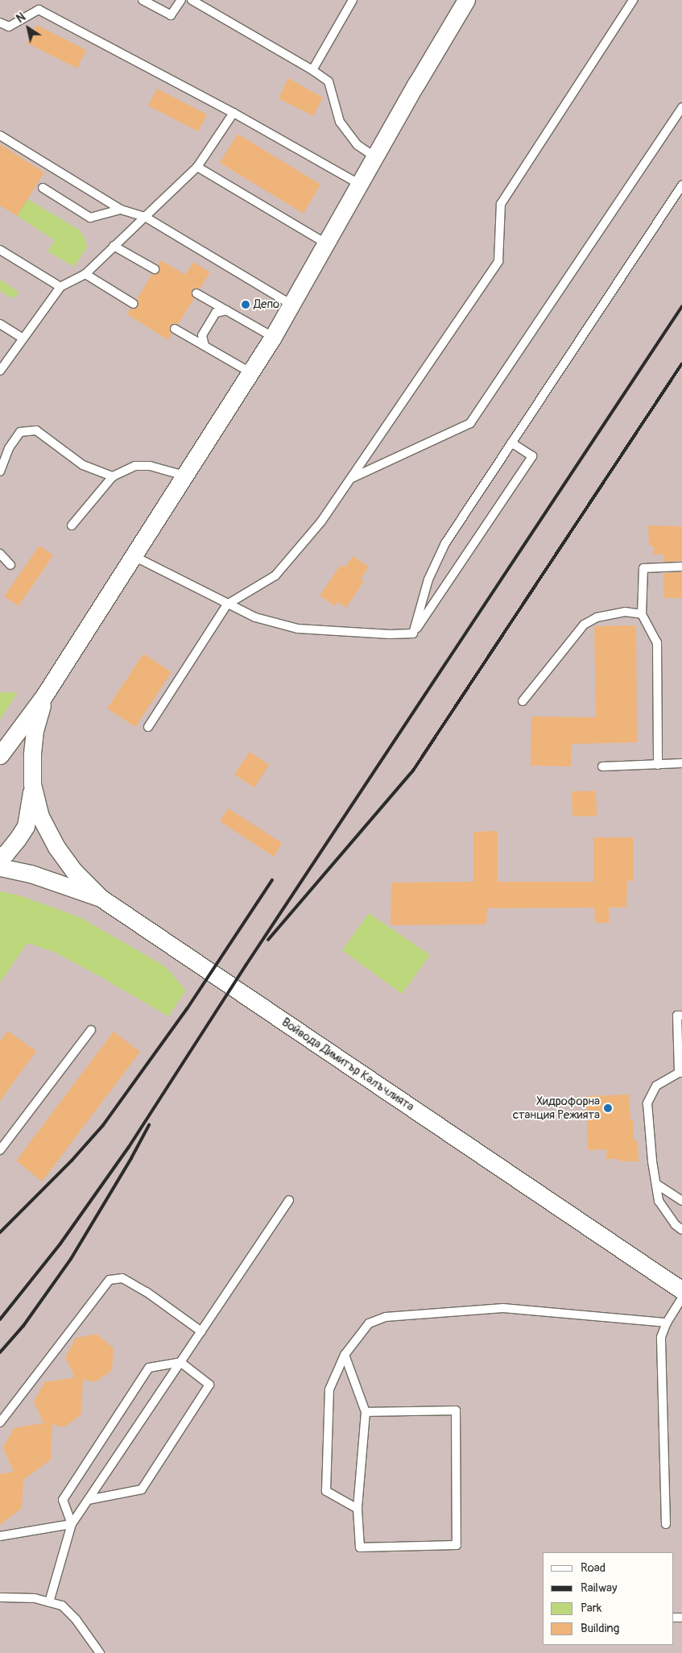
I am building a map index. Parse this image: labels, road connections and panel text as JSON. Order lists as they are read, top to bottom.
{
  "streets": {
    "street": ["Войвода Димитър Калъчлията"]
  },
  "places": ["Депо", "Хидрофорна станция Режията"],
  "legend": [
    "Road",
    "Railway",
    "Park",
    "Building"
  ],
  "north": "top left"
}
